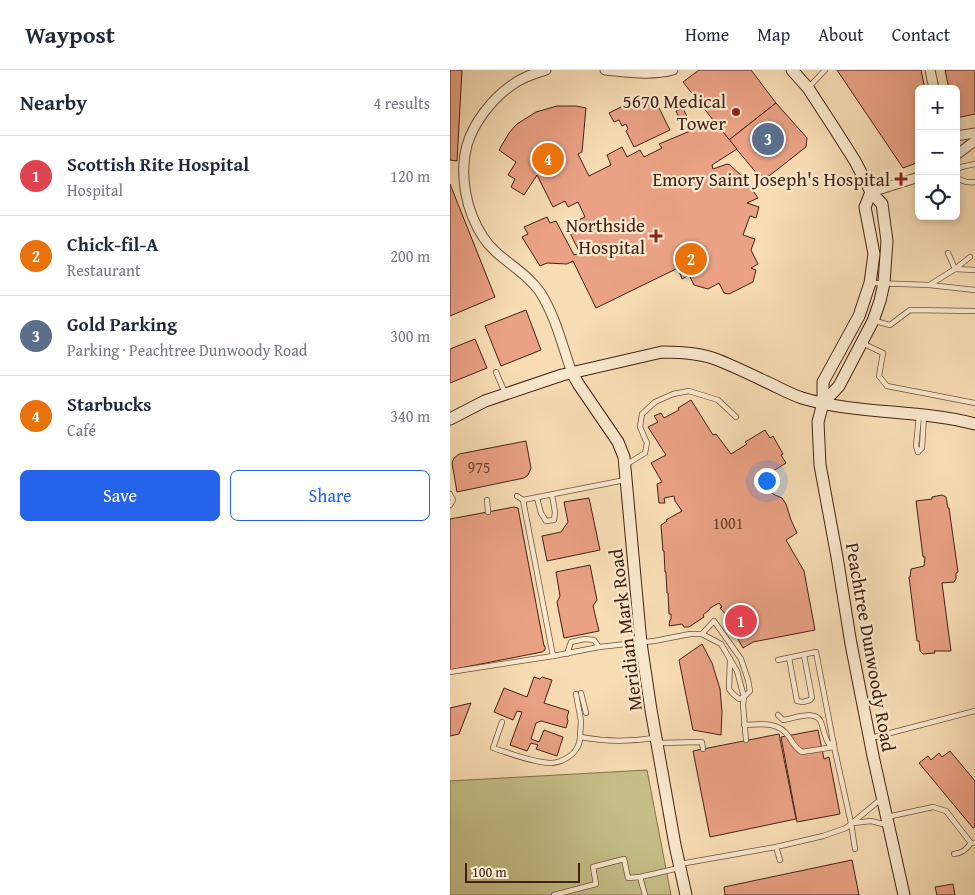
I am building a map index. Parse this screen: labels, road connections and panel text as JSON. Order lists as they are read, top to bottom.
{
  "streets": {
    "main road": ["Meridian Mark Road", "Peachtree Dunwoody Road"]
  },
  "places": {
    "other": ["5670 Medical Tower"],
    "health": ["Emory Saint Joseph's Hospital", "Northside Hospital"]
  },
  "house_numbers": ["975", "1001"],
  "scale_bar": "100 m",
  "page": {
    "header": "Waypost",
    "nav": [
      "Home",
      "Map",
      "About",
      "Contact"
    ],
    "heading": ["Nearby", "4 results"],
    "map_buttons": ["+", "−"],
    "pins": [
      "3",
      "4",
      "2",
      "1"
    ],
    "list": [
      {
        "mark": "1",
        "name": "Scottish Rite Hospital",
        "note": "Hospital",
        "value": "120 m"
      },
      {
        "mark": "2",
        "name": "Chick-fil-A",
        "note": "Restaurant",
        "value": "200 m"
      },
      {
        "mark": "3",
        "name": "Gold Parking",
        "note": "Parking · Peachtree Dunwoody Road",
        "value": "300 m"
      },
      {
        "mark": "4",
        "name": "Starbucks",
        "note": "Café",
        "value": "340 m"
      }
    ],
    "buttons": ["Save", "Share"],
    "scale": "100 m"
  }
}
